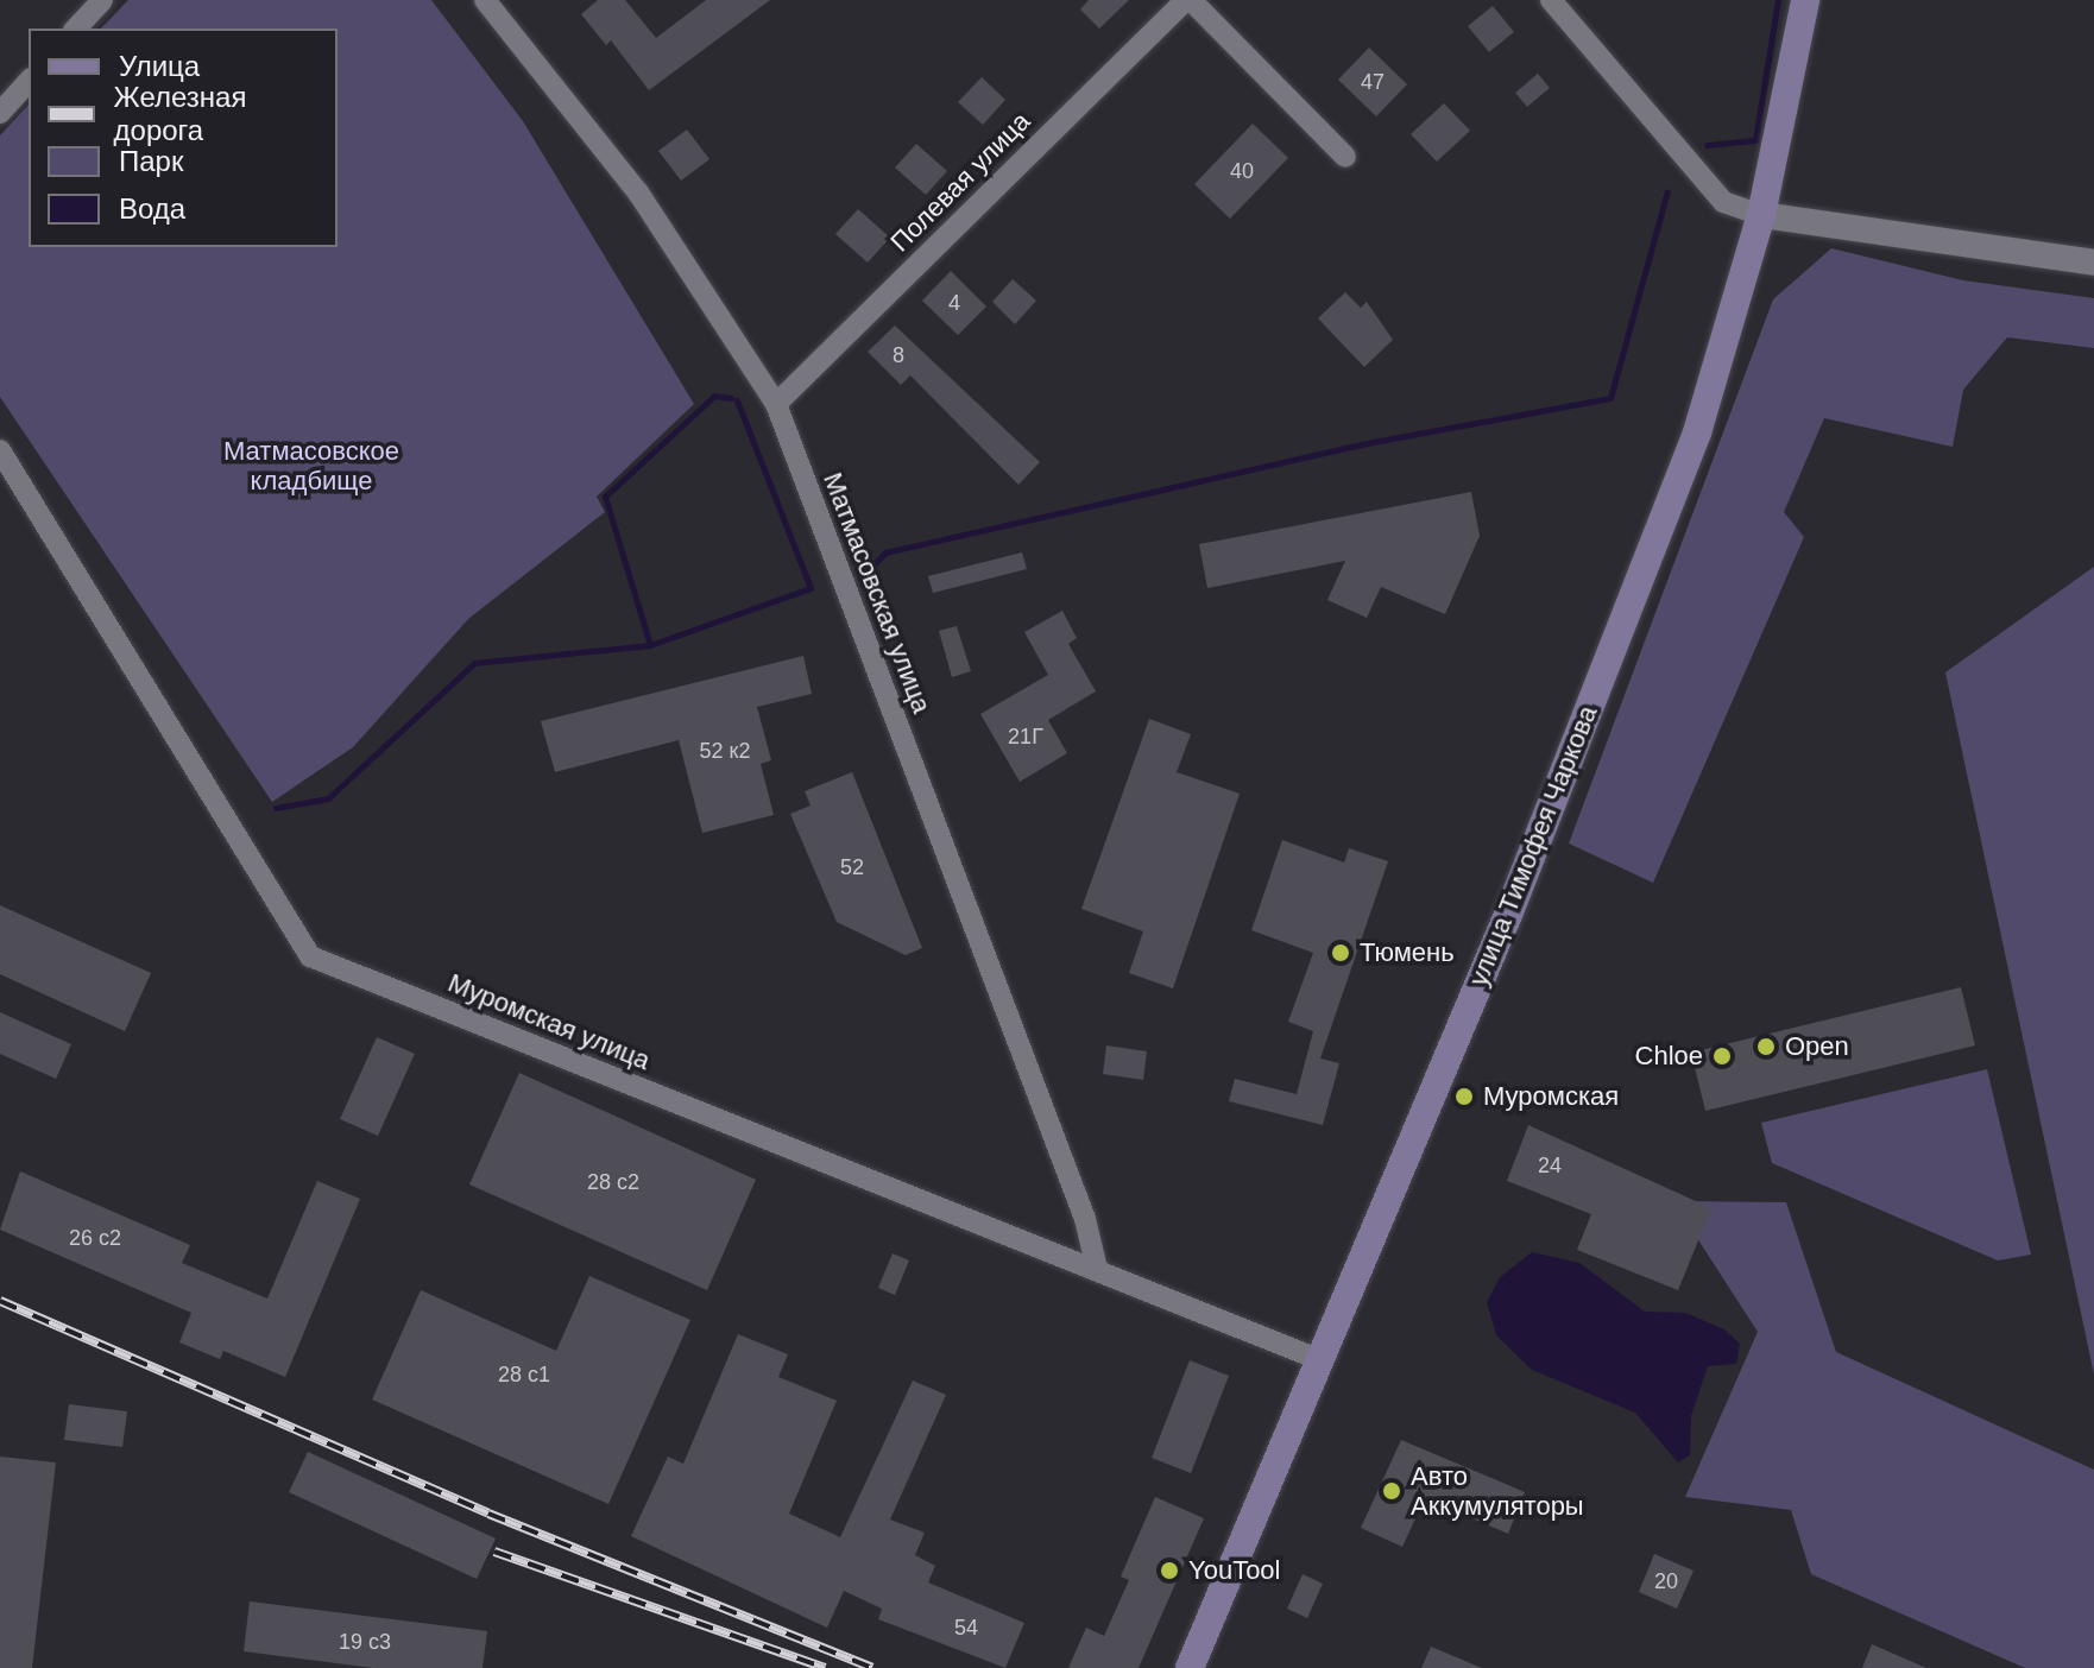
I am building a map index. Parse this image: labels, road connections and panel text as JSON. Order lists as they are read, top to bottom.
{
  "streets": {
    "main road": ["улица Тимофея Чаркова"],
    "street": ["Полевая улица", "Матмасовская улица", "Муромская улица"]
  },
  "crossings": [
    ["Полевая улица", "Матмасовская улица"],
    ["Матмасовская улица", "Муромская улица"],
    ["улица Тимофея Чаркова", "Муромская улица"]
  ],
  "parks": ["Матмасовское кладбище"],
  "places": [
    "Тюмень",
    "Open",
    "Chloe",
    "Муромская",
    "Авто Аккумуляторы",
    "YouTool"
  ],
  "house_numbers": [
    "47",
    "40",
    "4",
    "8",
    "21Г",
    "52 к2",
    "52",
    "24",
    "28 с2",
    "26 с2",
    "28 с1",
    "20",
    "54",
    "19 с3"
  ],
  "legend": [
    "Улица",
    "Железная дорога",
    "Парк",
    "Вода"
  ]
}
